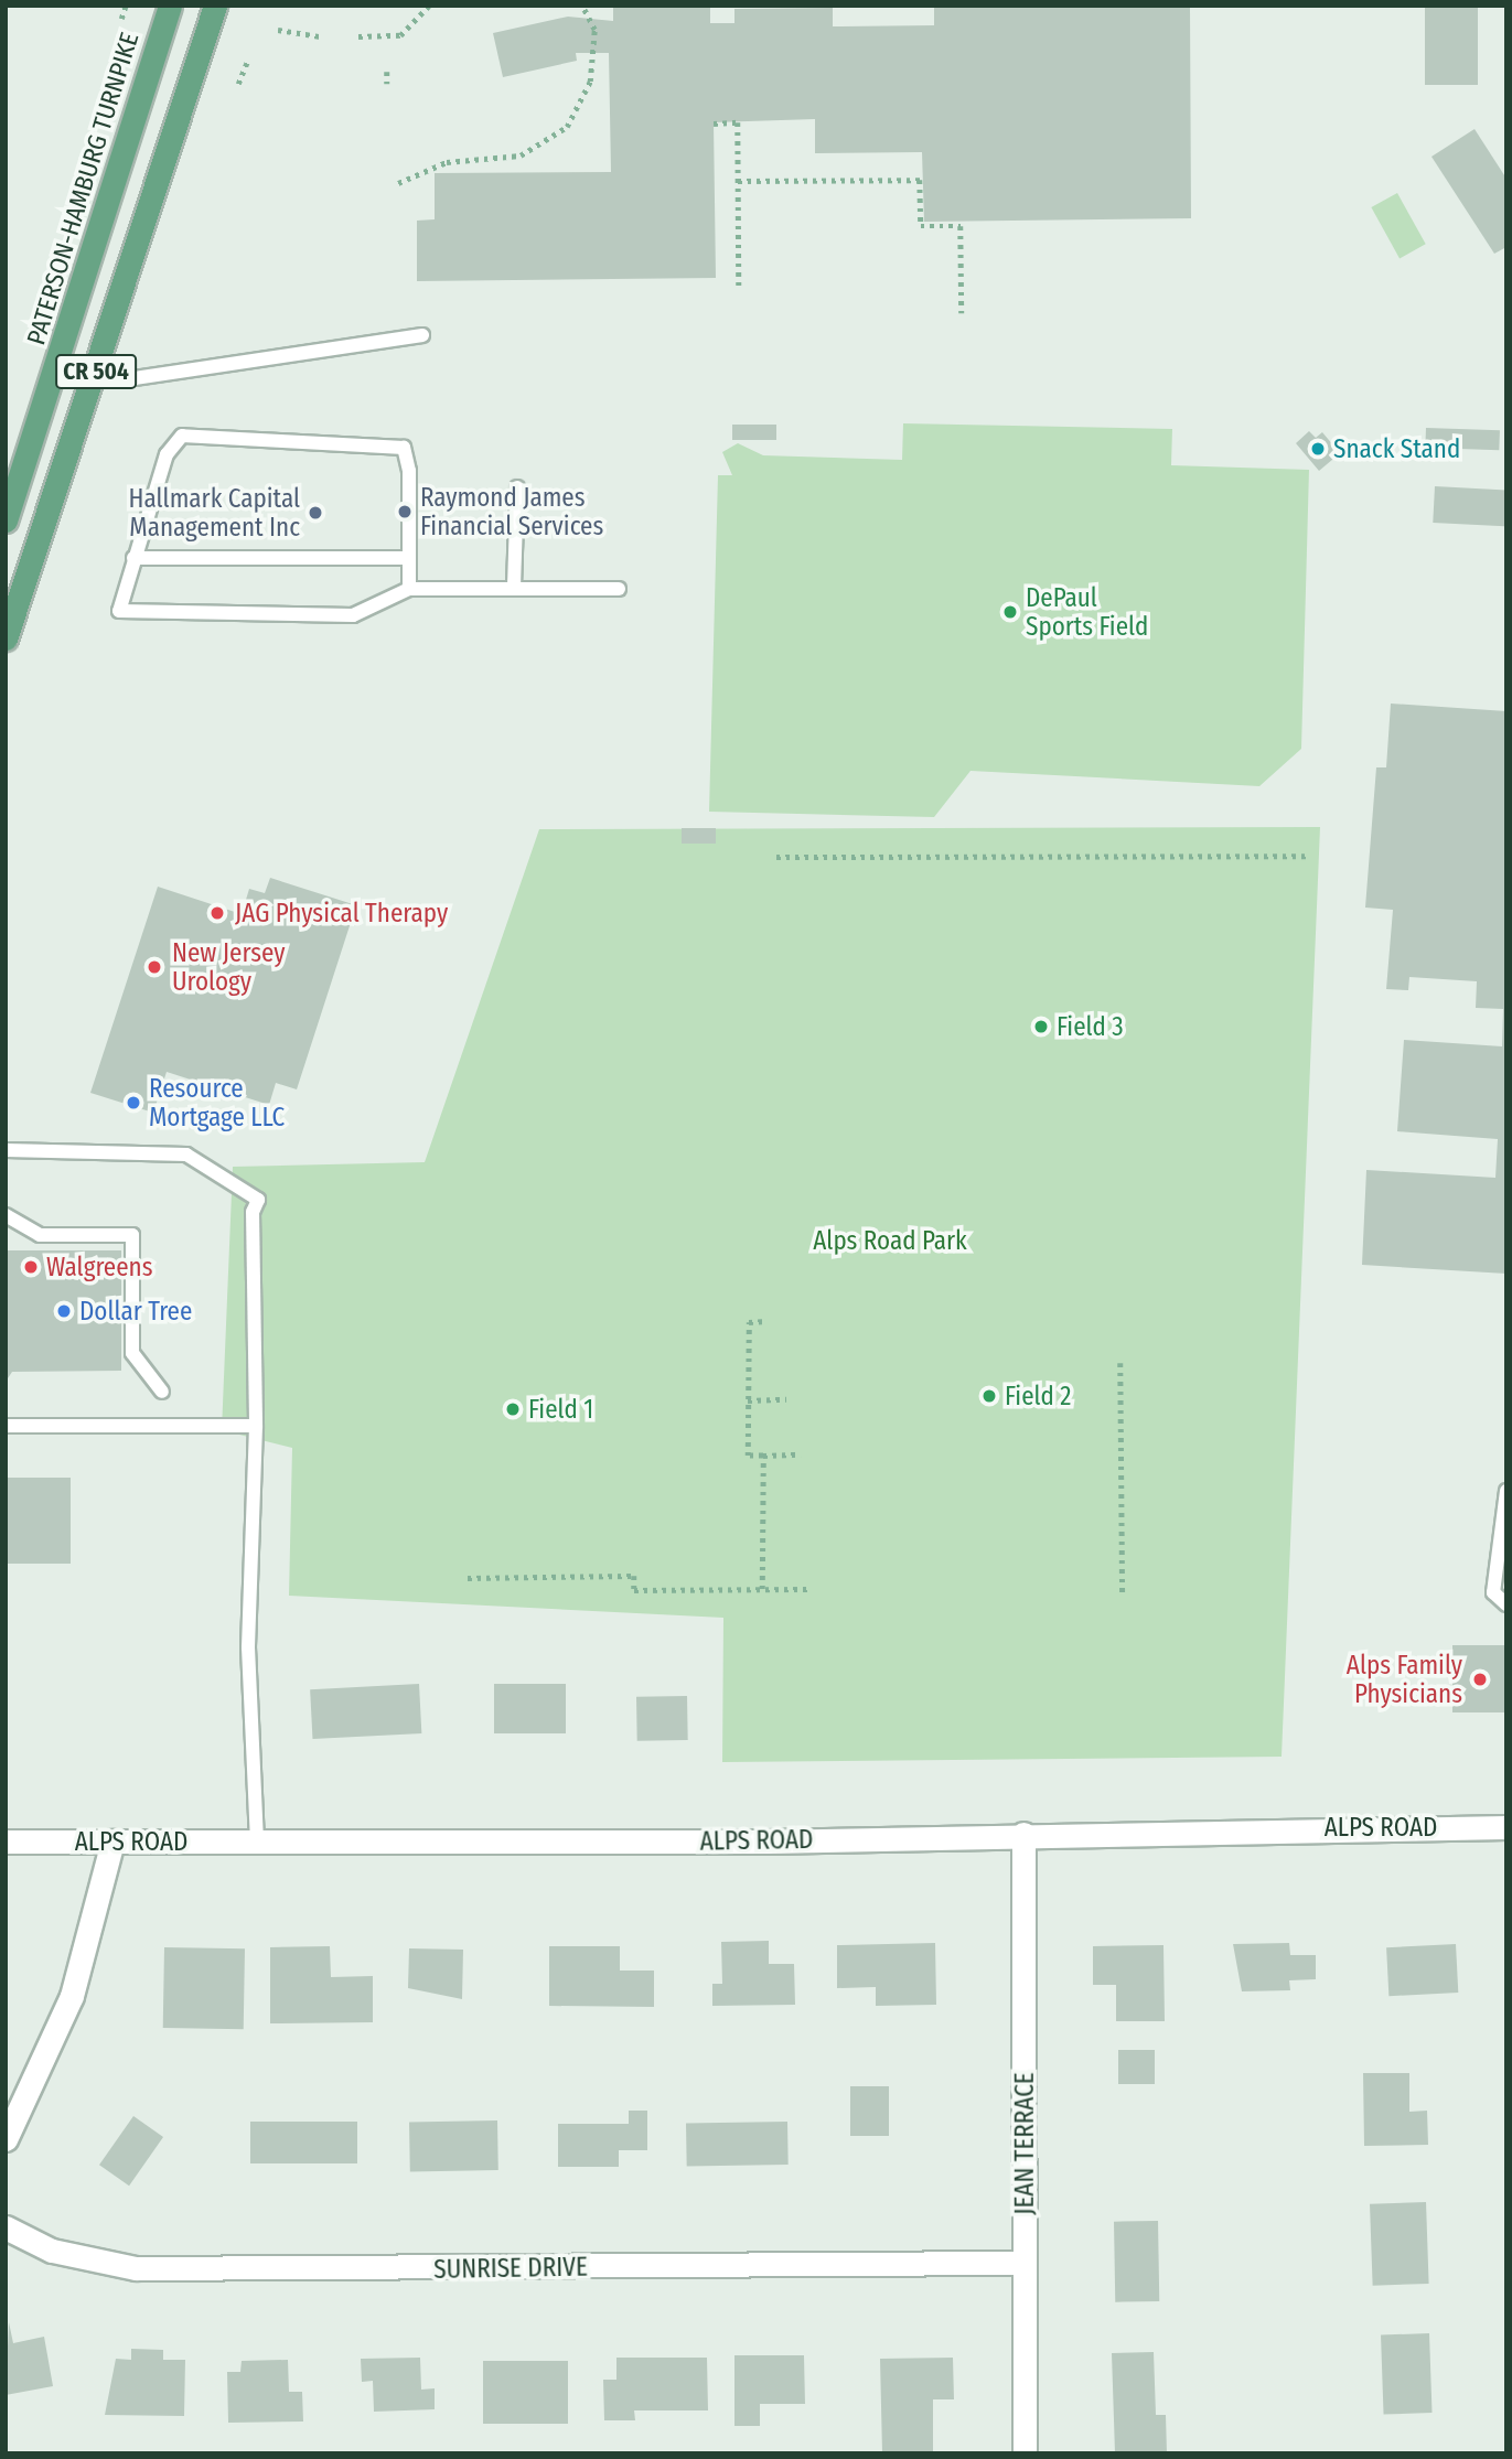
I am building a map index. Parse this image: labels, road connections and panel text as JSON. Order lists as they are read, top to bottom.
{
  "streets": {
    "main road": ["PATERSON-HAMBURG TURNPIKE", "CR 504"],
    "street": ["ALPS ROAD", "JEAN TERRACE", "SUNRISE DRIVE"]
  },
  "crossings": [
    ["ALPS ROAD", "JEAN TERRACE"],
    ["JEAN TERRACE", "SUNRISE DRIVE"]
  ],
  "parks": ["Alps Road Park"],
  "places": [
    "Snack Stand",
    "Raymond James Financial Services",
    "Hallmark Capital Management Inc",
    "DePaul Sports Field",
    "JAG Physical Therapy",
    "New Jersey Urology",
    "Field 3",
    "Resource Mortgage LLC",
    "Walgreens",
    "Dollar Tree",
    "Field 2",
    "Field 1",
    "Alps Family Physicians"
  ]
}
